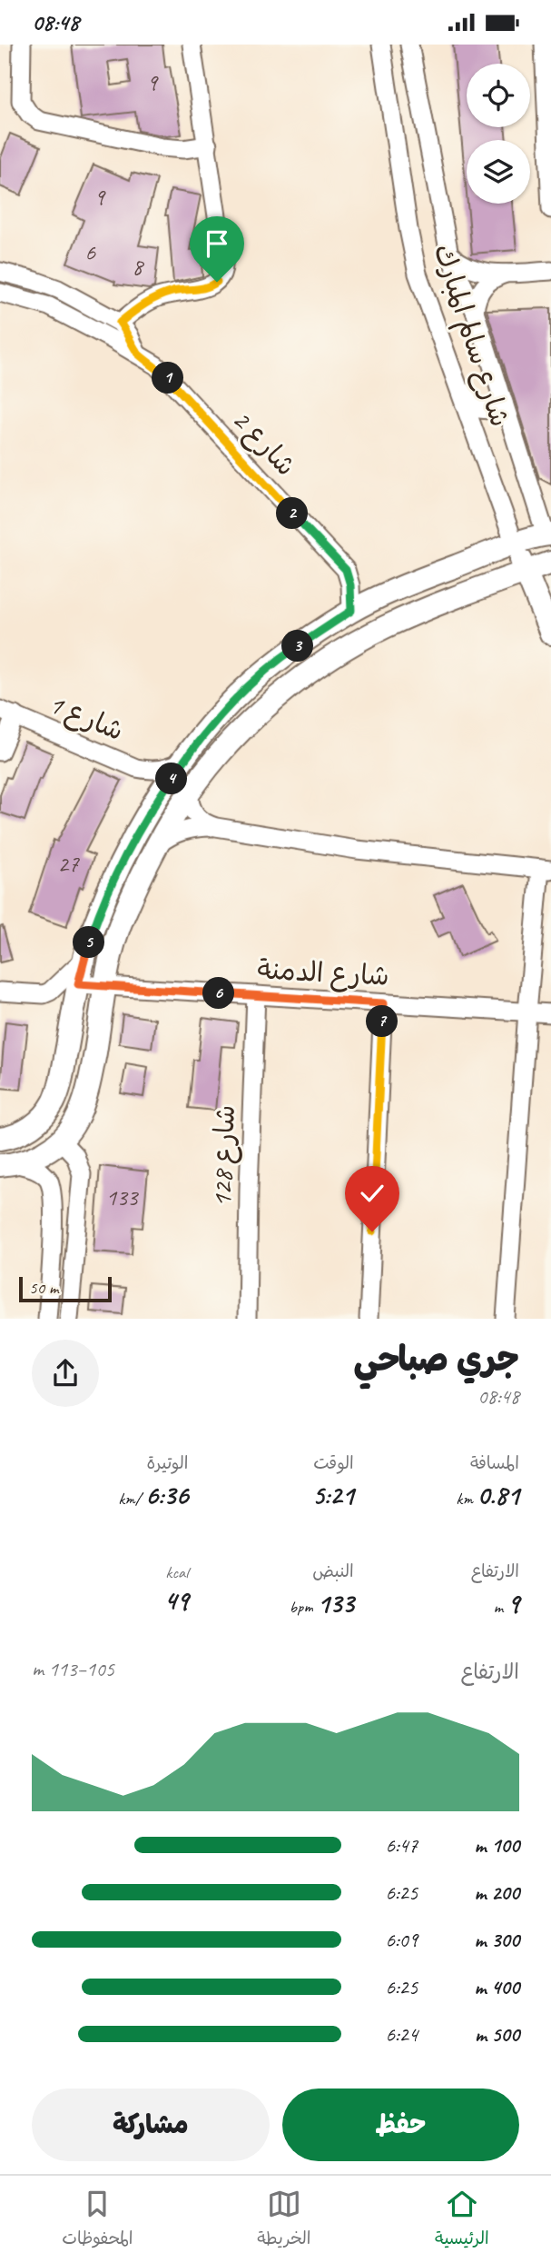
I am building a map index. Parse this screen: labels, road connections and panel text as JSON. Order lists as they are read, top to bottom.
{
  "streets": {
    "main road": ["شارع سالم المبارك"],
    "street": [
      "شارع 2",
      "شارع 1",
      "شارع الدمنة",
      "شارع 128"
    ]
  },
  "crossings": [
    ["شارع الدمنة", "شارع 128"]
  ],
  "house_numbers": [
    "9",
    "9",
    "6",
    "8",
    "27",
    "133"
  ],
  "scale_bar": "50 m",
  "page": {
    "status": "08:48",
    "pins": [
      "1",
      "2",
      "3",
      "4",
      "5",
      "6",
      "7"
    ],
    "scale": "50 m",
    "heading": ["جري صباحي", "08:48"],
    "stats": [
      ["المسافة", "0.81 km"],
      ["الوقت", "5:21"],
      ["الوتيرة", "6:36 /km"],
      ["الارتفاع", "9 m"],
      ["النبض", "133 bpm"],
      ["kcal", "49"]
    ],
    "chart": ["الارتفاع", "105–113 m"],
    "list": [
      {
        "name": "100 m",
        "note": "6:47"
      },
      {
        "name": "200 m",
        "note": "6:25"
      },
      {
        "name": "300 m",
        "note": "6:09"
      },
      {
        "name": "400 m",
        "note": "6:25"
      },
      {
        "name": "500 m",
        "note": "6:24"
      }
    ],
    "buttons": ["حفظ", "مشاركة"],
    "tabs": ["الرئيسية", "الخريطة", "المحفوظات"]
  }
}
